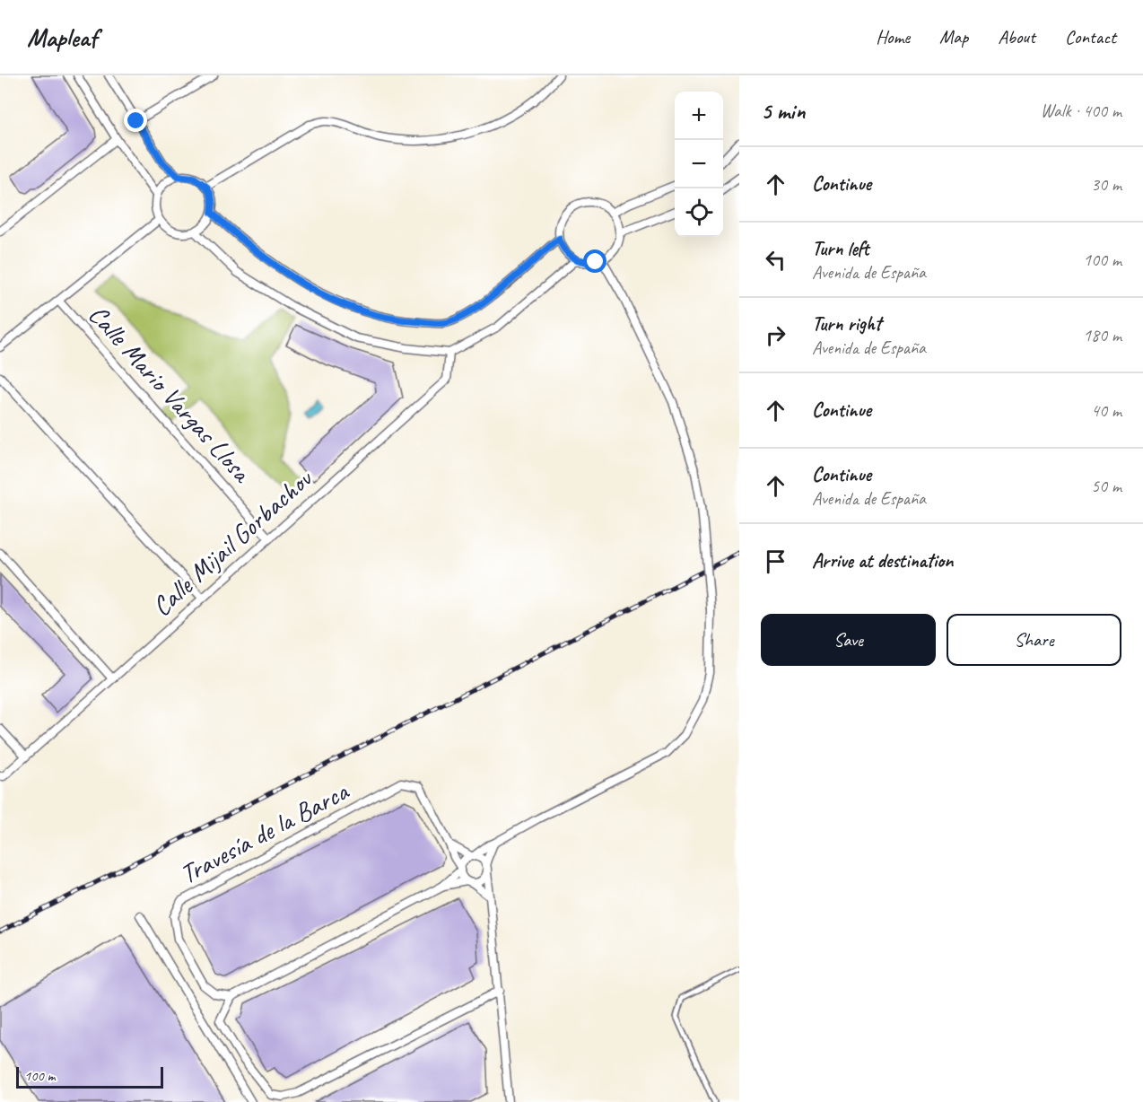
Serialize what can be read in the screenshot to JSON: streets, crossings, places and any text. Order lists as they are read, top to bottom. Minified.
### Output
{"streets":{"street":["Calle Mario Vargas Llosa","Calle Mijail Gorbachov","Travesía de la Barca"]},"crossings":[["Calle Mario Vargas Llosa","Calle Mijail Gorbachov"]],"scale_bar":"100 m","page":{"header":"Mapleaf","nav":["Home","Map","About","Contact"],"heading":["5 min","Walk · 400 m"],"map_buttons":["+","−"],"list":[["Continue","30 m"],["Turn left","Avenida de España","100 m"],["Turn right","Avenida de España","180 m"],["Continue","40 m"],["Continue","Avenida de España","50 m"],"Arrive at destination"],"buttons":["Save","Share"],"scale":"100 m"}}
